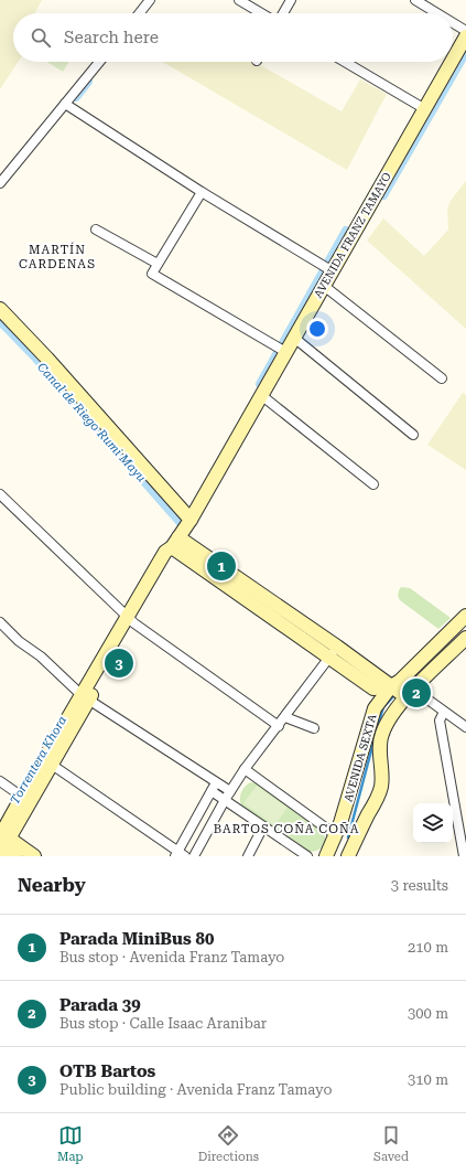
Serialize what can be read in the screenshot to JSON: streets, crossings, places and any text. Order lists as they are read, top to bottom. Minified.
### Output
{"streets":{"main road":["AVENIDA FRANZ TAMAYO","AVENIDA SEXTA"]},"districts":["MARTÍN CARDENAS","BARTOS COÑA COÑA"],"water":["Canal de Riego Rumi Mayu","Torrentera Khora"],"page":{"search":"Search here","pins":["1","3","2"],"heading":["Nearby","3 results"],"list":[{"mark":"1","name":"Parada MiniBus 80","note":"Bus stop · Avenida Franz Tamayo","value":"210 m"},{"mark":"2","name":"Parada 39","note":"Bus stop · Calle Isaac Aranibar","value":"300 m"},{"mark":"3","name":"OTB Bartos","note":"Public building · Avenida Franz Tamayo","value":"310 m"}],"nav":["Map","Directions","Saved"]}}
